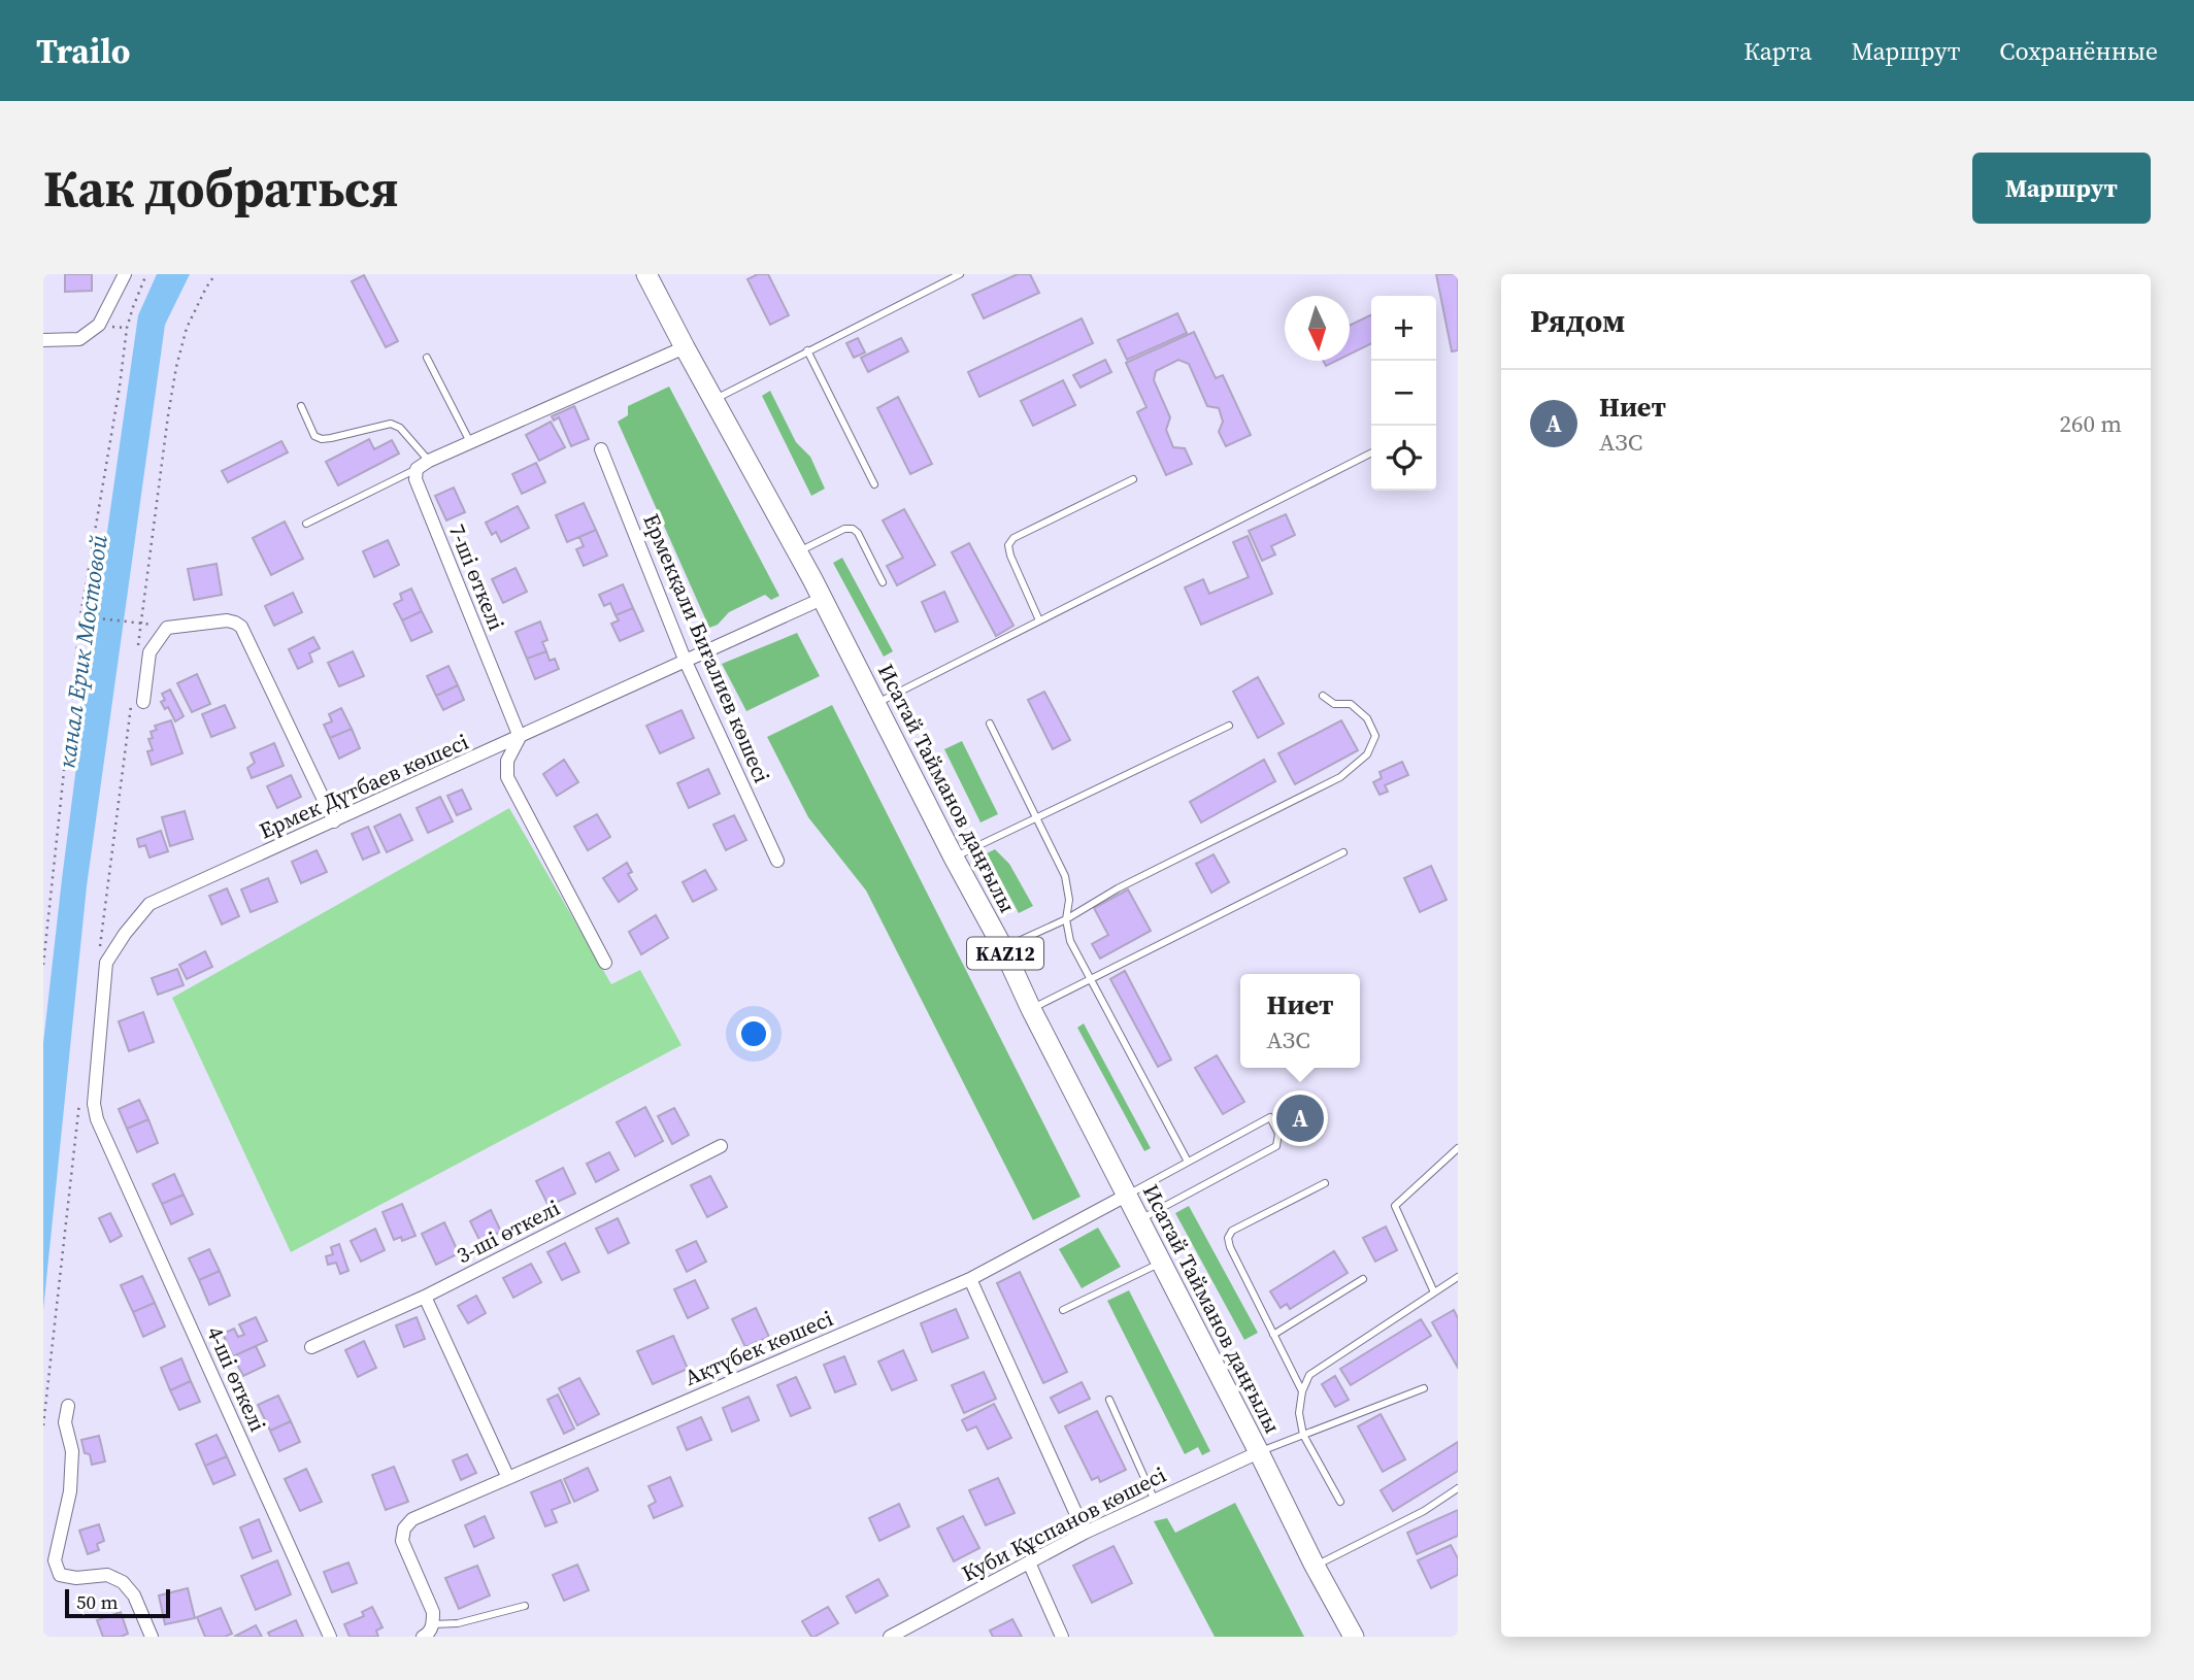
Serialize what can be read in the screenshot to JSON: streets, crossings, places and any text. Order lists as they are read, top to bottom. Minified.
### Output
{"streets":{"main road":["Исатай Тайманов даңғылы","KAZ12"],"street":["7-шi өткелi","Ермекқали Биғалиев көшесі","Ермек Дүтбаев көшесi","3-шi өткелi","Ақтүбек көшесi","4-шi өткелi","Куби Құспанов көшесi"]},"crossings":[["7-шi өткелi","Ермек Дүтбаев көшесi"],["Ермекқали Биғалиев көшесі","Ермек Дүтбаев көшесi"],["Ермек Дүтбаев көшесi","Исатай Тайманов даңғылы"],["Ермек Дүтбаев көшесi","4-шi өткелi"],["Исатай Тайманов даңғылы","Ақтүбек көшесi"],["Исатай Тайманов даңғылы","Куби Құспанов көшесi"]],"water":["канал Ерик Мостовой"],"scale_bar":"50 m","north":"bottom","page":{"header":"Trailo","nav":["Карта","Маршрут","Сохранённые"],"buttons":"Маршрут","title":"Как добраться","heading":"Рядом","map_buttons":["+","−"],"list":[{"mark":"A","name":"Ниет","note":"АЗС","value":"260 m"}],"popup":["Ниет","АЗС"],"pins":"A","scale":"50 m"}}
